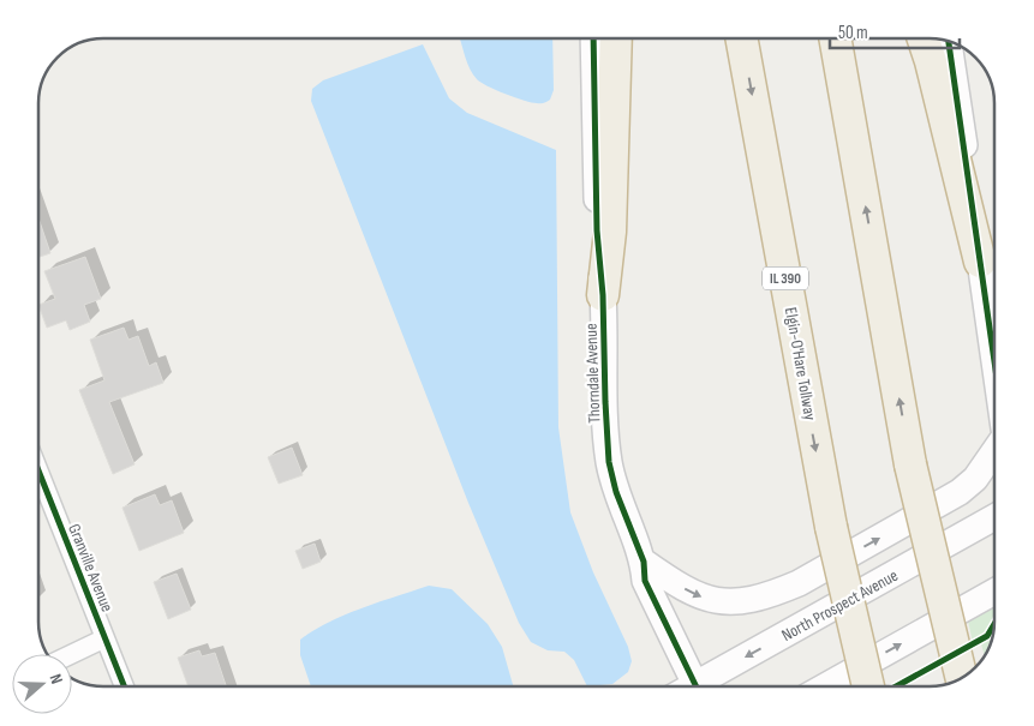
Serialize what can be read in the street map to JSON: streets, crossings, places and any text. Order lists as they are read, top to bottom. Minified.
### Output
{"streets":{"highway":["IL 390","Elgin-O'Hare Tollway"],"street":["Thorndale Avenue","Granville Avenue","North Prospect Avenue"]},"scale_bar":"50 m","north":"right"}
